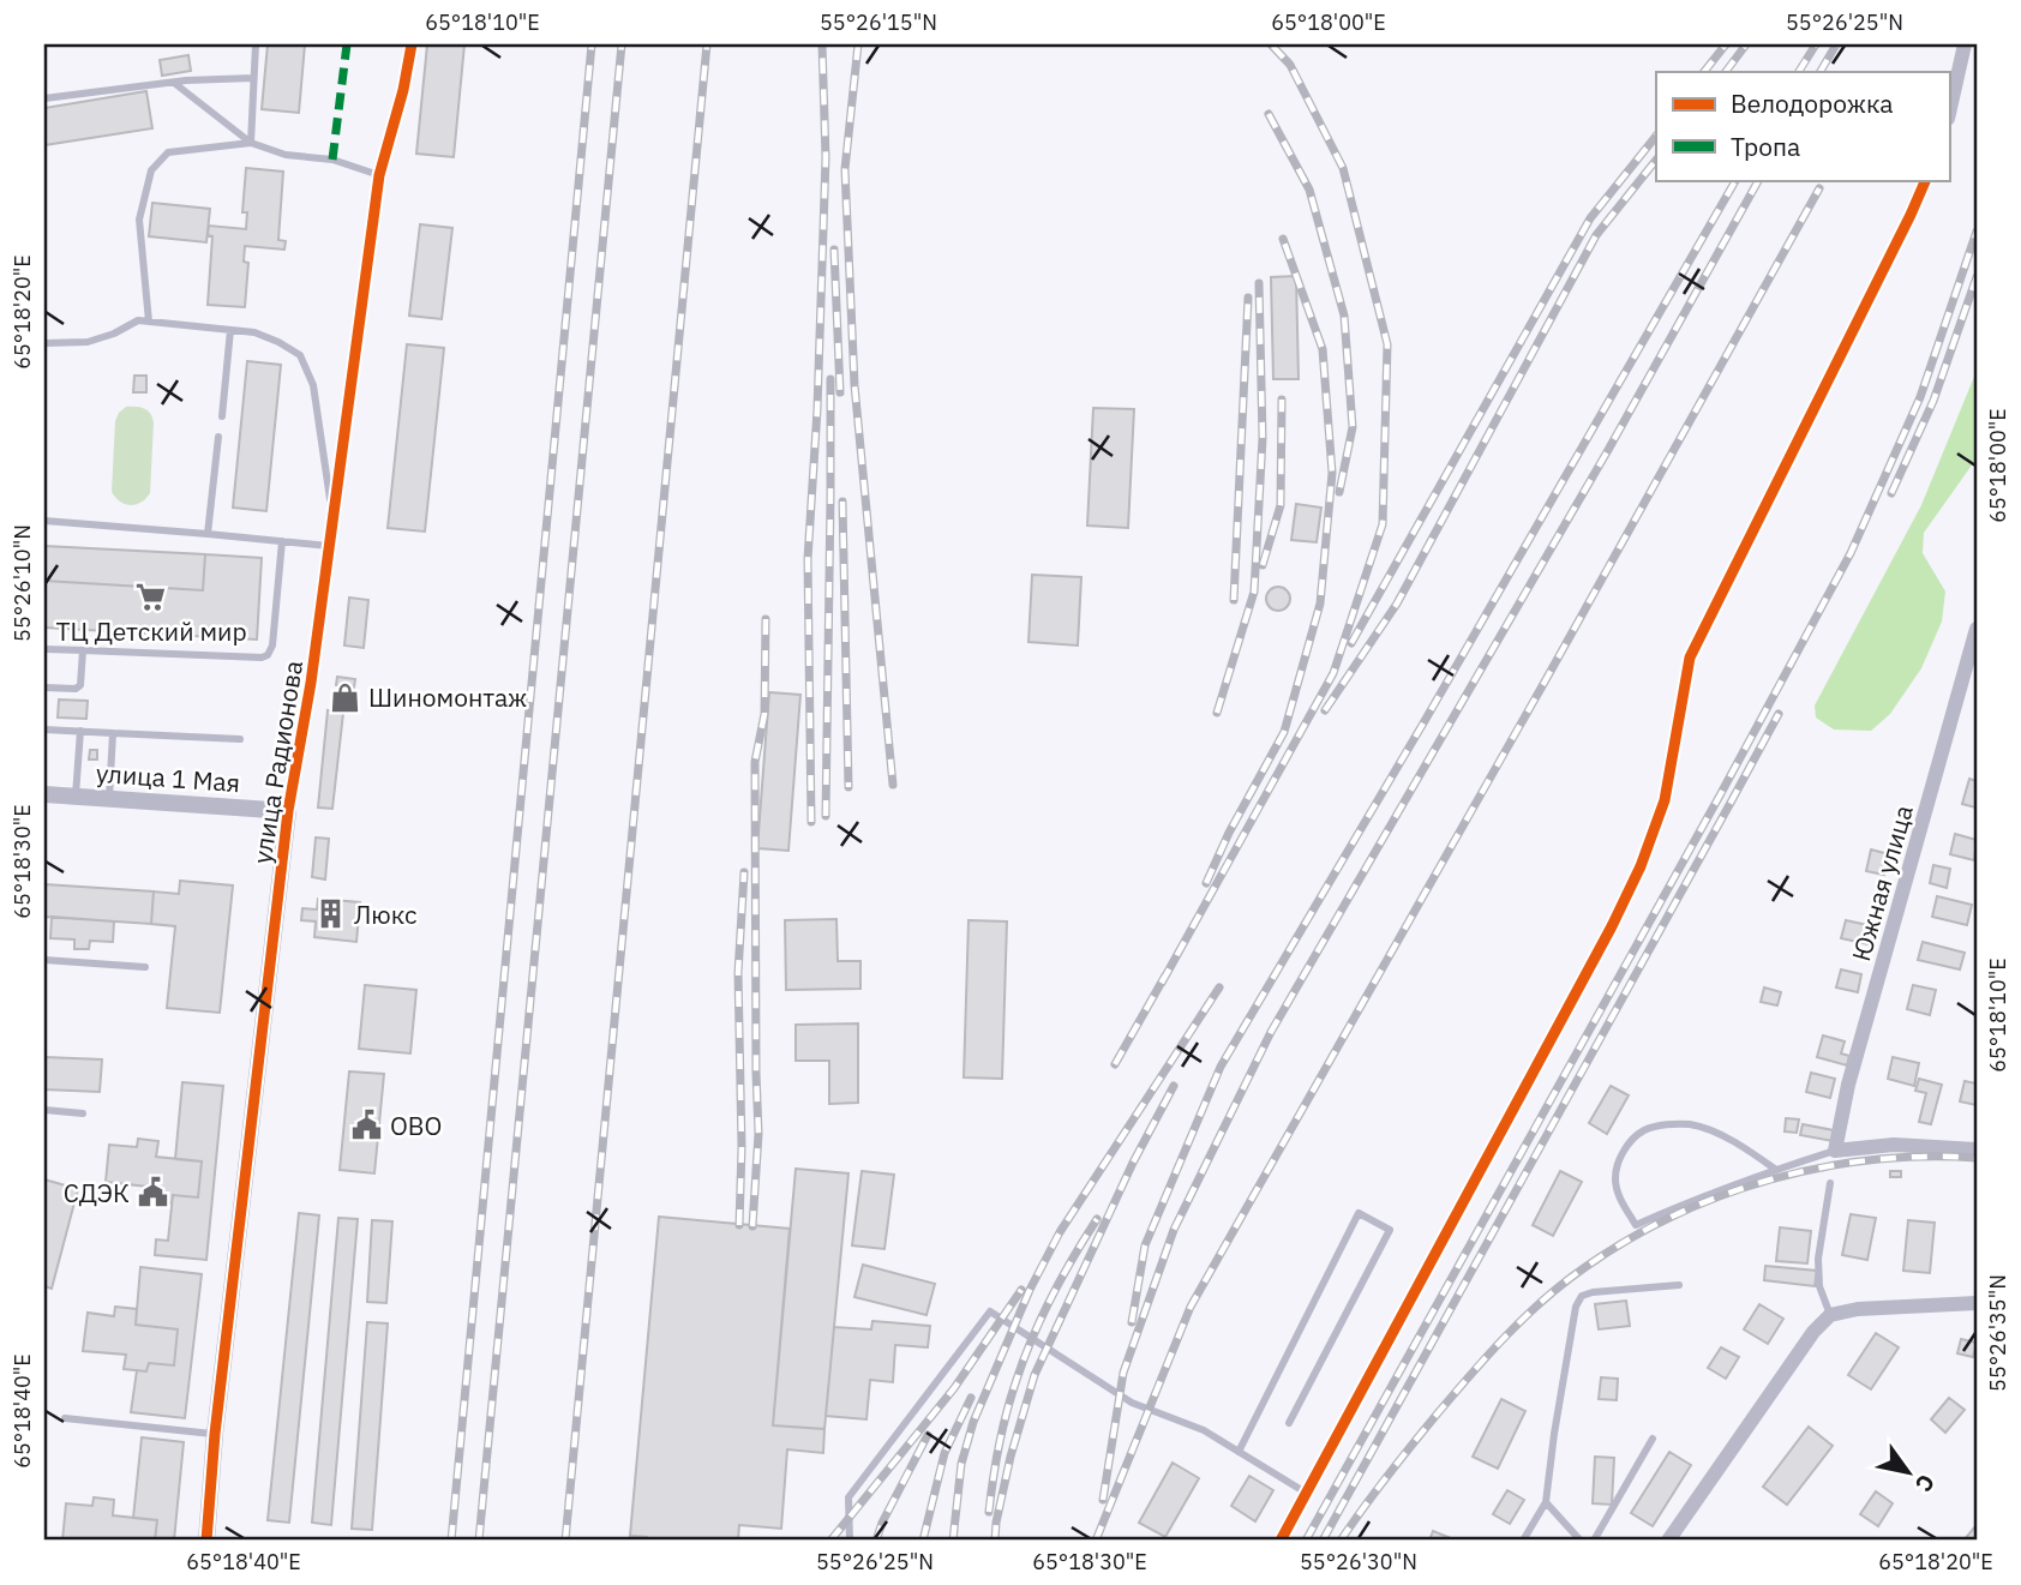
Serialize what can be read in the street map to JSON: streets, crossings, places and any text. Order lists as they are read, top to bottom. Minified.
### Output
{"streets":{"street":["улица Радионова","улица 1 Мая","Южная улица"]},"crossings":[["улица Радионова","улица 1 Мая"]],"places":{"supermarket":["ТЦ Детский мир"],"shop":["Шиномонтаж"],"building":["Люкс"],"public building":["OBO","СДЭК"]},"legend":["Велодорожка","Тропа"],"north":"bottom right","coordinates":["65°18'10\"E","55°26'15\"N","65°18'00\"E","55°26'25\"N","65°18'20\"E","55°26'10\"N","65°18'30\"E","55°26'35\"N","65°18'40\"E","55°26'30\"N"]}
